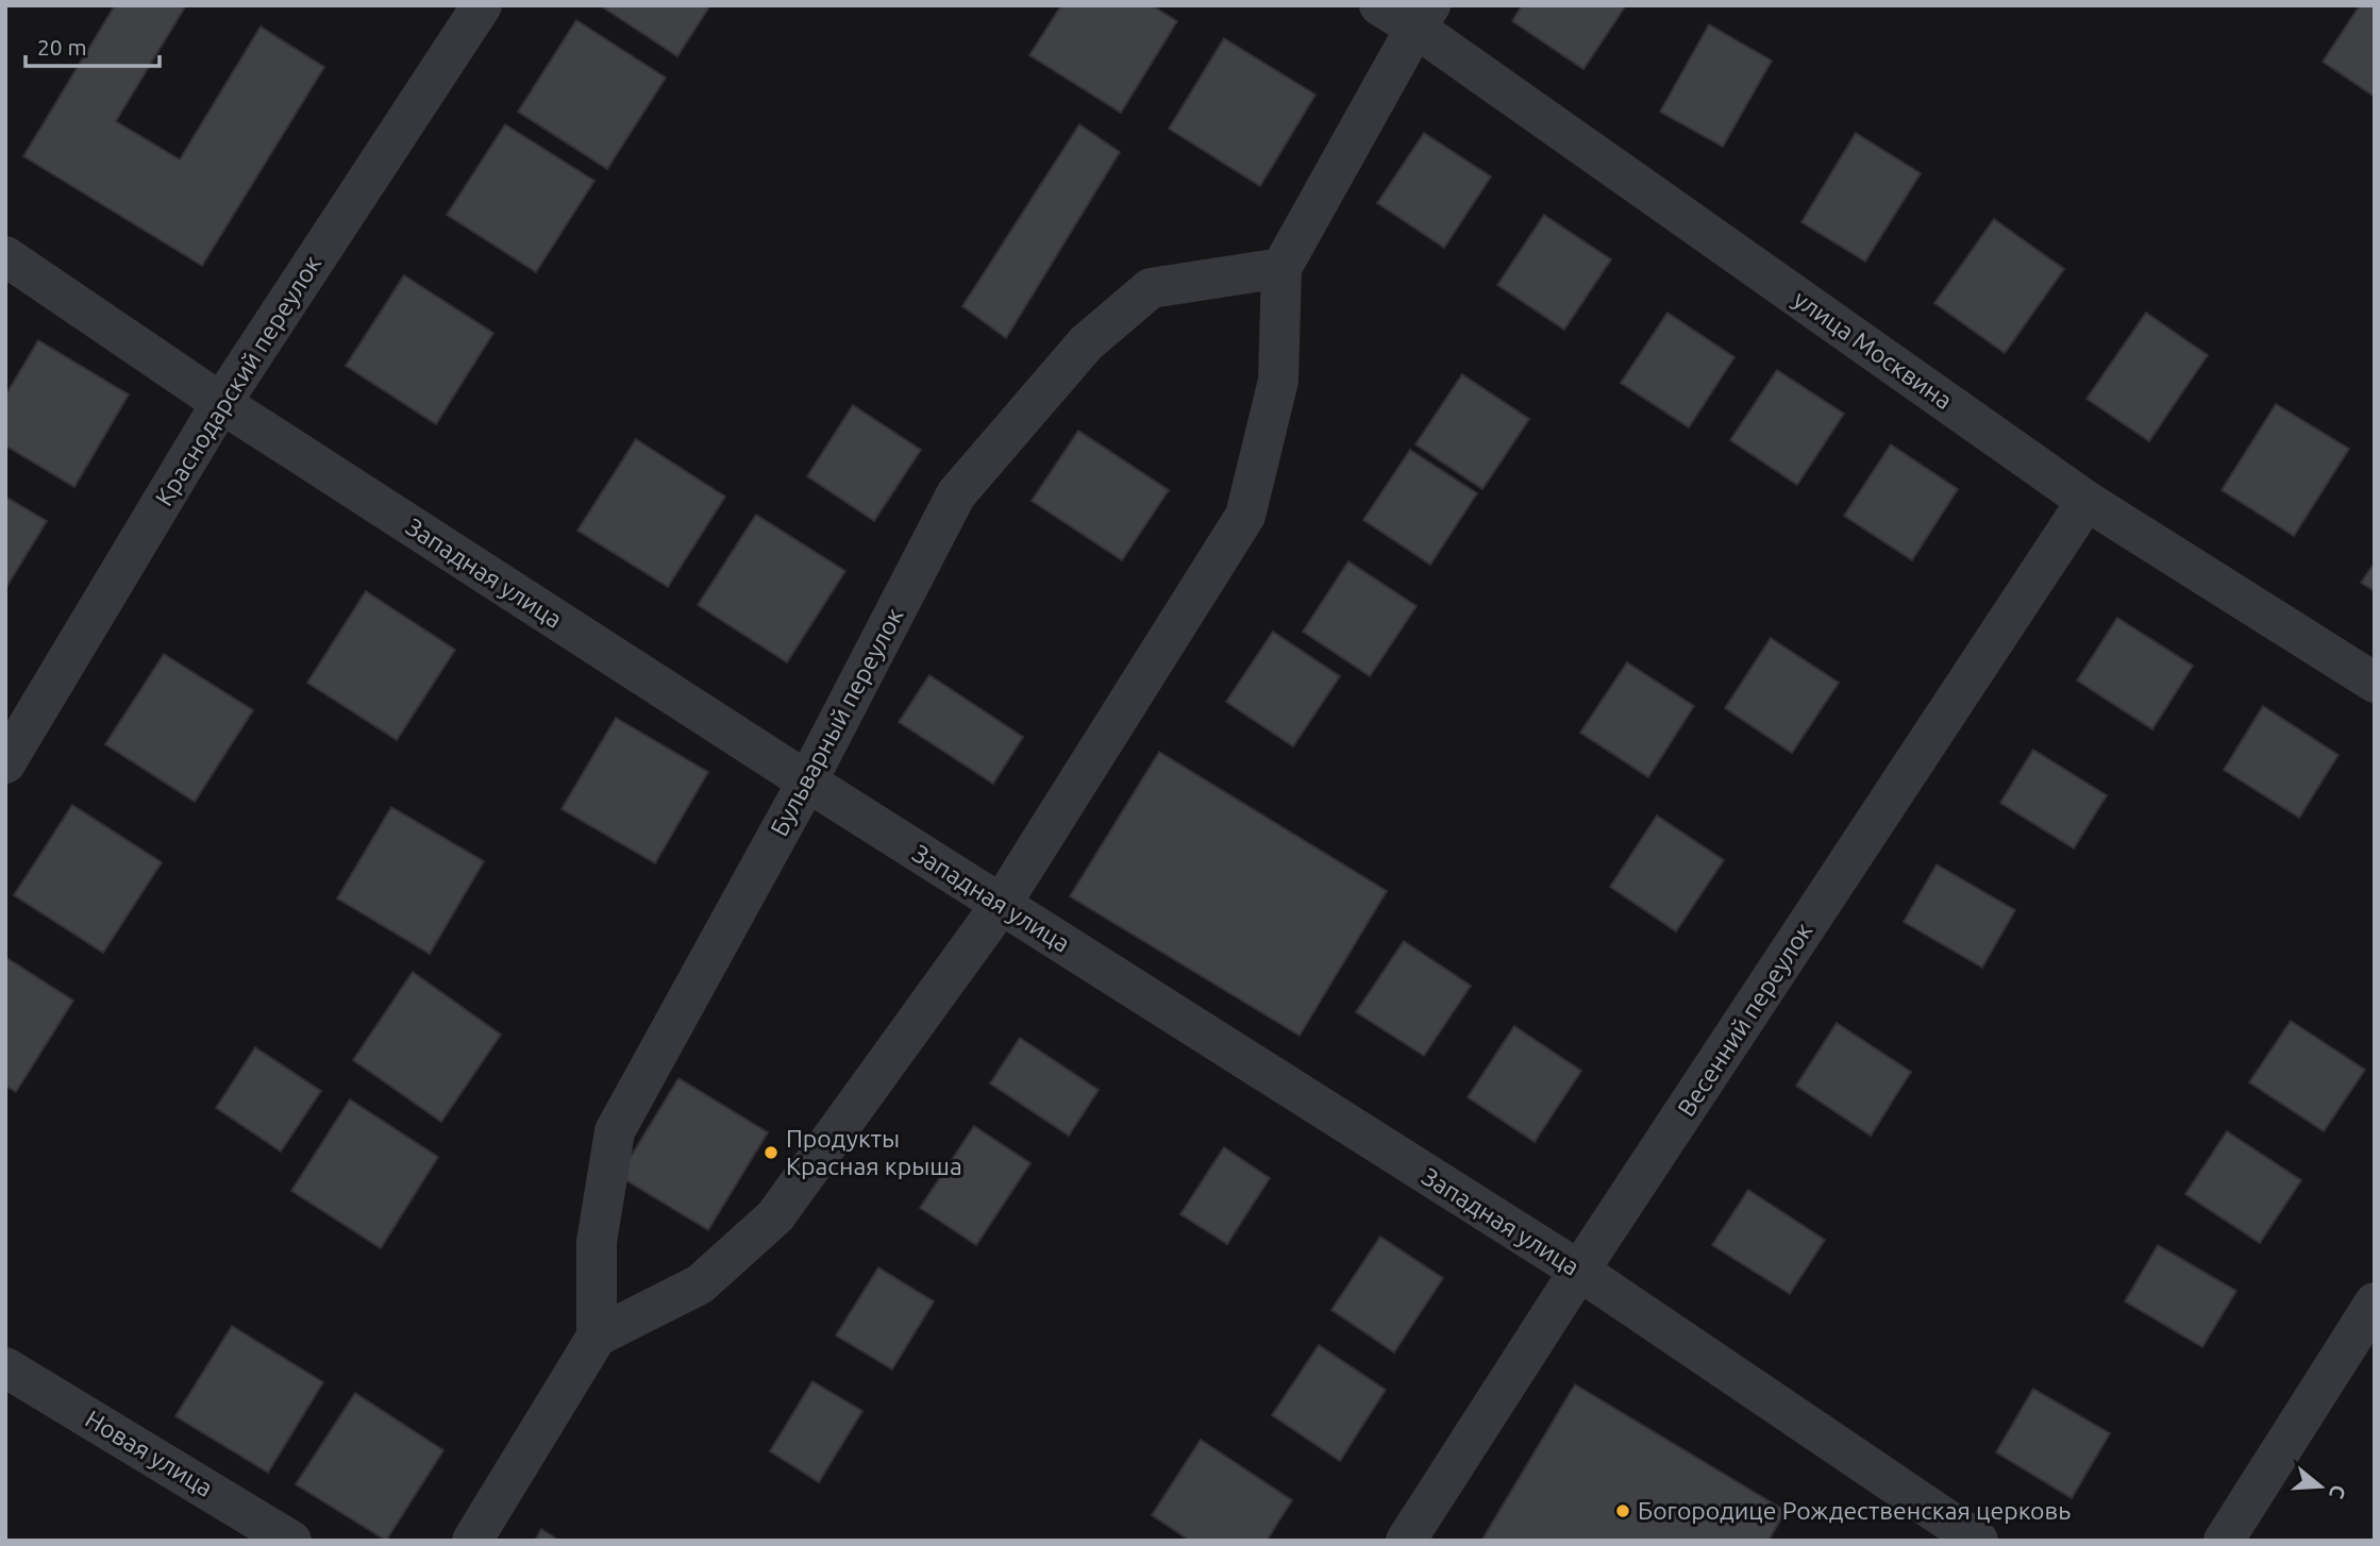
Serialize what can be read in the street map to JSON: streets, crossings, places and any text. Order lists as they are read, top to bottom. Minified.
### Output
{"streets":{"street":["улица Москвина","Краснодарский переулок","Западная улица","Бульварный переулок","Весенний переулок","Новая улица"]},"crossings":[["улица Москвина","Весенний переулок"],["Краснодарский переулок","Западная улица"],["Западная улица","Бульварный переулок"],["Западная улица","Весенний переулок"]],"places":["Продукты Красная крыша","Богородице Рождественская церковь"],"scale_bar":"20 m","north":"right"}
